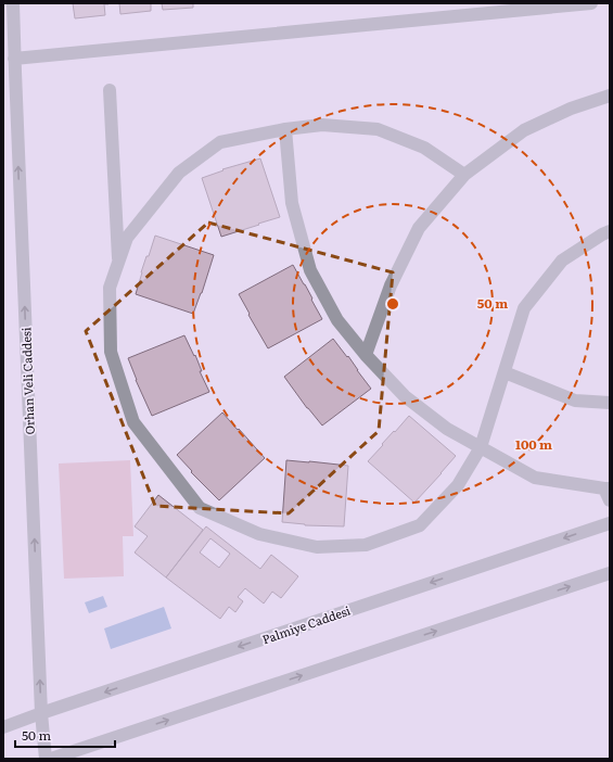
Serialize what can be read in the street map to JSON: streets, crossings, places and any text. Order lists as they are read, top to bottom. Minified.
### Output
{"streets":{"street":["Orhan Veli Caddesi","Palmiye Caddesi"]},"crossings":[["Orhan Veli Caddesi","Palmiye Caddesi"]],"one_way":["Orhan Veli Caddesi"],"scale_bar":"50 m","rings":["50 m","100 m"]}
